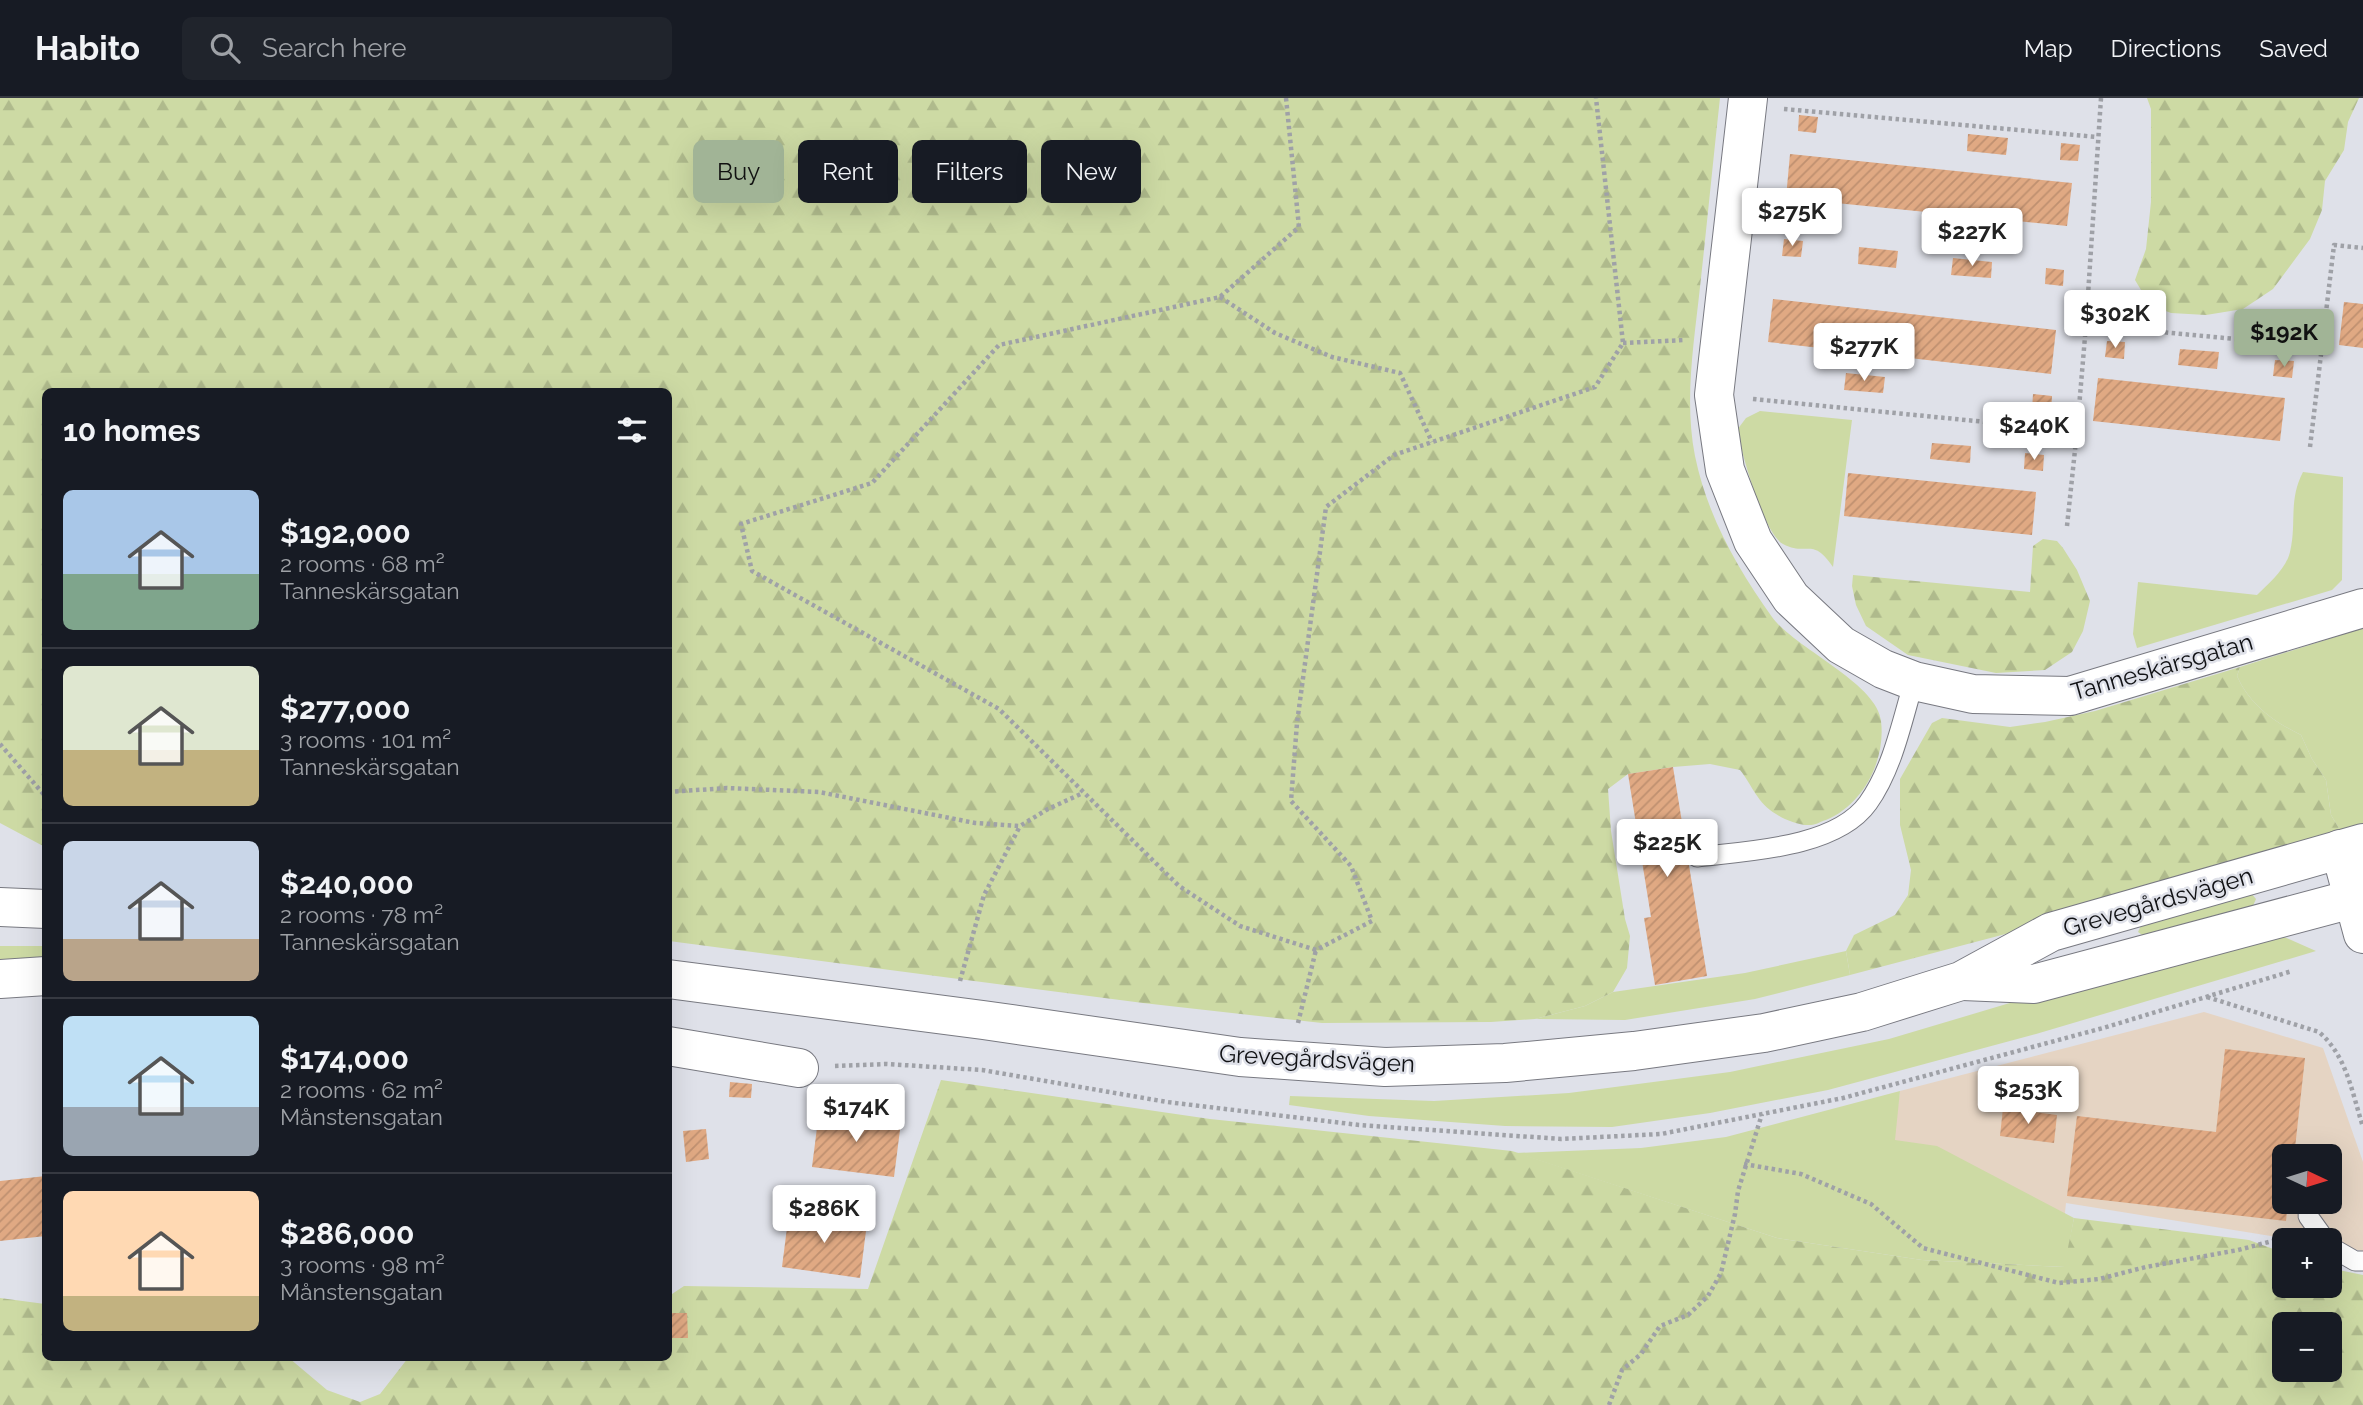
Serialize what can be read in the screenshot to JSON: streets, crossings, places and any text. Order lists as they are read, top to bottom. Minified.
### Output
{"streets":{"street":["Tanneskärsgatan","Grevegårdsvägen"]},"north":"right","page":{"header":"Habito","search":"Search here","nav":["Map","Directions","Saved"],"chip":["Buy","Rent","Filters","New"],"price":["$275K","$227K","$302K","$192K","$277K","$240K","$225K","$253K","$174K","$286K"],"heading":"10 homes","list":[{"name":"$192,000","note":"2 rooms · 68 m² · Tanneskärsgatan"},{"name":"$277,000","note":"3 rooms · 101 m² · Tanneskärsgatan"},{"name":"$240,000","note":"2 rooms · 78 m² · Tanneskärsgatan"},{"name":"$174,000","note":"2 rooms · 62 m² · Månstensgatan"},{"name":"$286,000","note":"3 rooms · 98 m² · Månstensgatan"}],"map_buttons":["+","−"]}}
